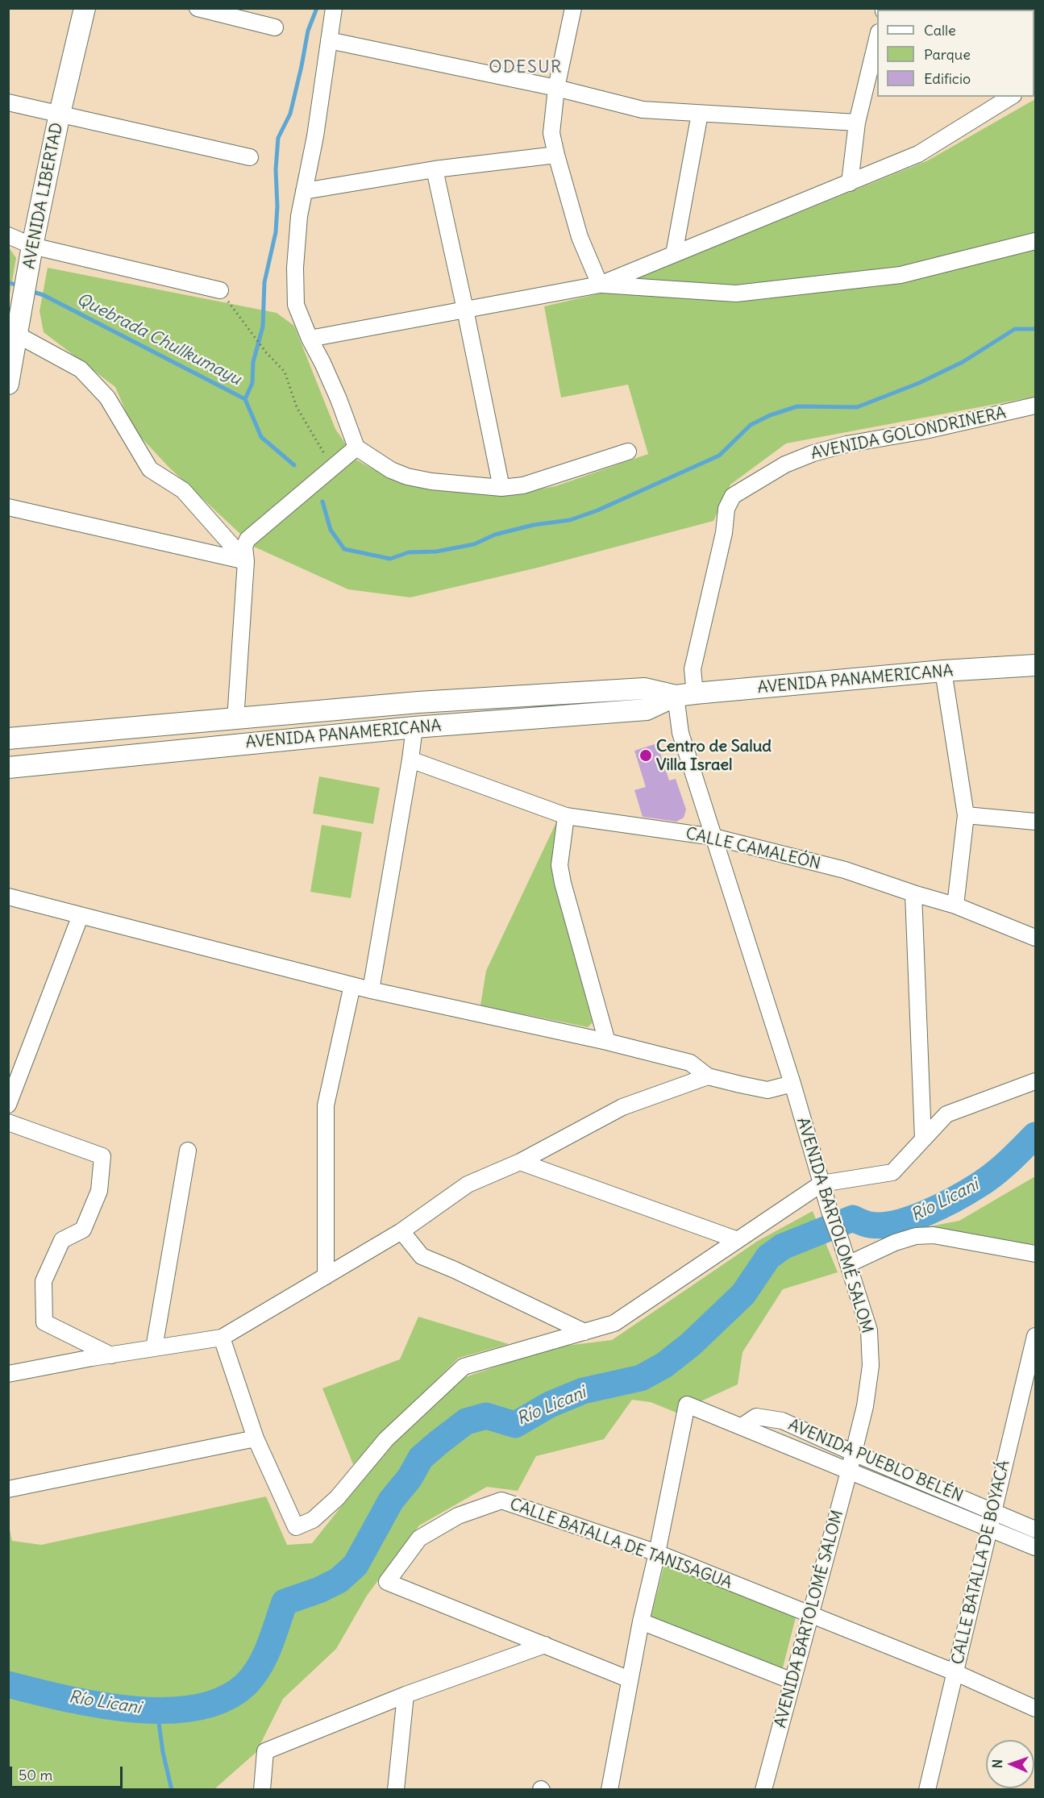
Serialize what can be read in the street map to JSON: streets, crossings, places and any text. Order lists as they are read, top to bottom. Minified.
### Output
{"streets":{"main road":["AVENIDA LIBERTAD","AVENIDA PANAMERICANA"],"street":["AVENIDA GOLONDRINERA","CALLE CAMALEÓN","AVENIDA BARTOLOMÉ SALOM","AVENIDA PUEBLO BELÉN","CALLE BATALLA DE TANISAGUA","CALLE BATALLA DE BOYACÁ"]},"crossings":[["AVENIDA GOLONDRINERA","AVENIDA BARTOLOMÉ SALOM"],["AVENIDA PANAMERICANA","AVENIDA BARTOLOMÉ SALOM"],["CALLE CAMALEÓN","AVENIDA BARTOLOMÉ SALOM"],["AVENIDA BARTOLOMÉ SALOM","AVENIDA PUEBLO BELÉN"],["AVENIDA BARTOLOMÉ SALOM","CALLE BATALLA DE TANISAGUA"],["AVENIDA PUEBLO BELÉN","CALLE BATALLA DE TANISAGUA"],["AVENIDA PUEBLO BELÉN","CALLE BATALLA DE BOYACÁ"],["CALLE BATALLA DE TANISAGUA","CALLE BATALLA DE BOYACÁ"]],"districts":["ODESUR"],"water":["Quebrada Chullkumayu","Río Licani"],"places":["Centro de Salud Villa Israel"],"legend":["Calle","Parque","Edificio"],"scale_bar":"50 m","north":"left"}
